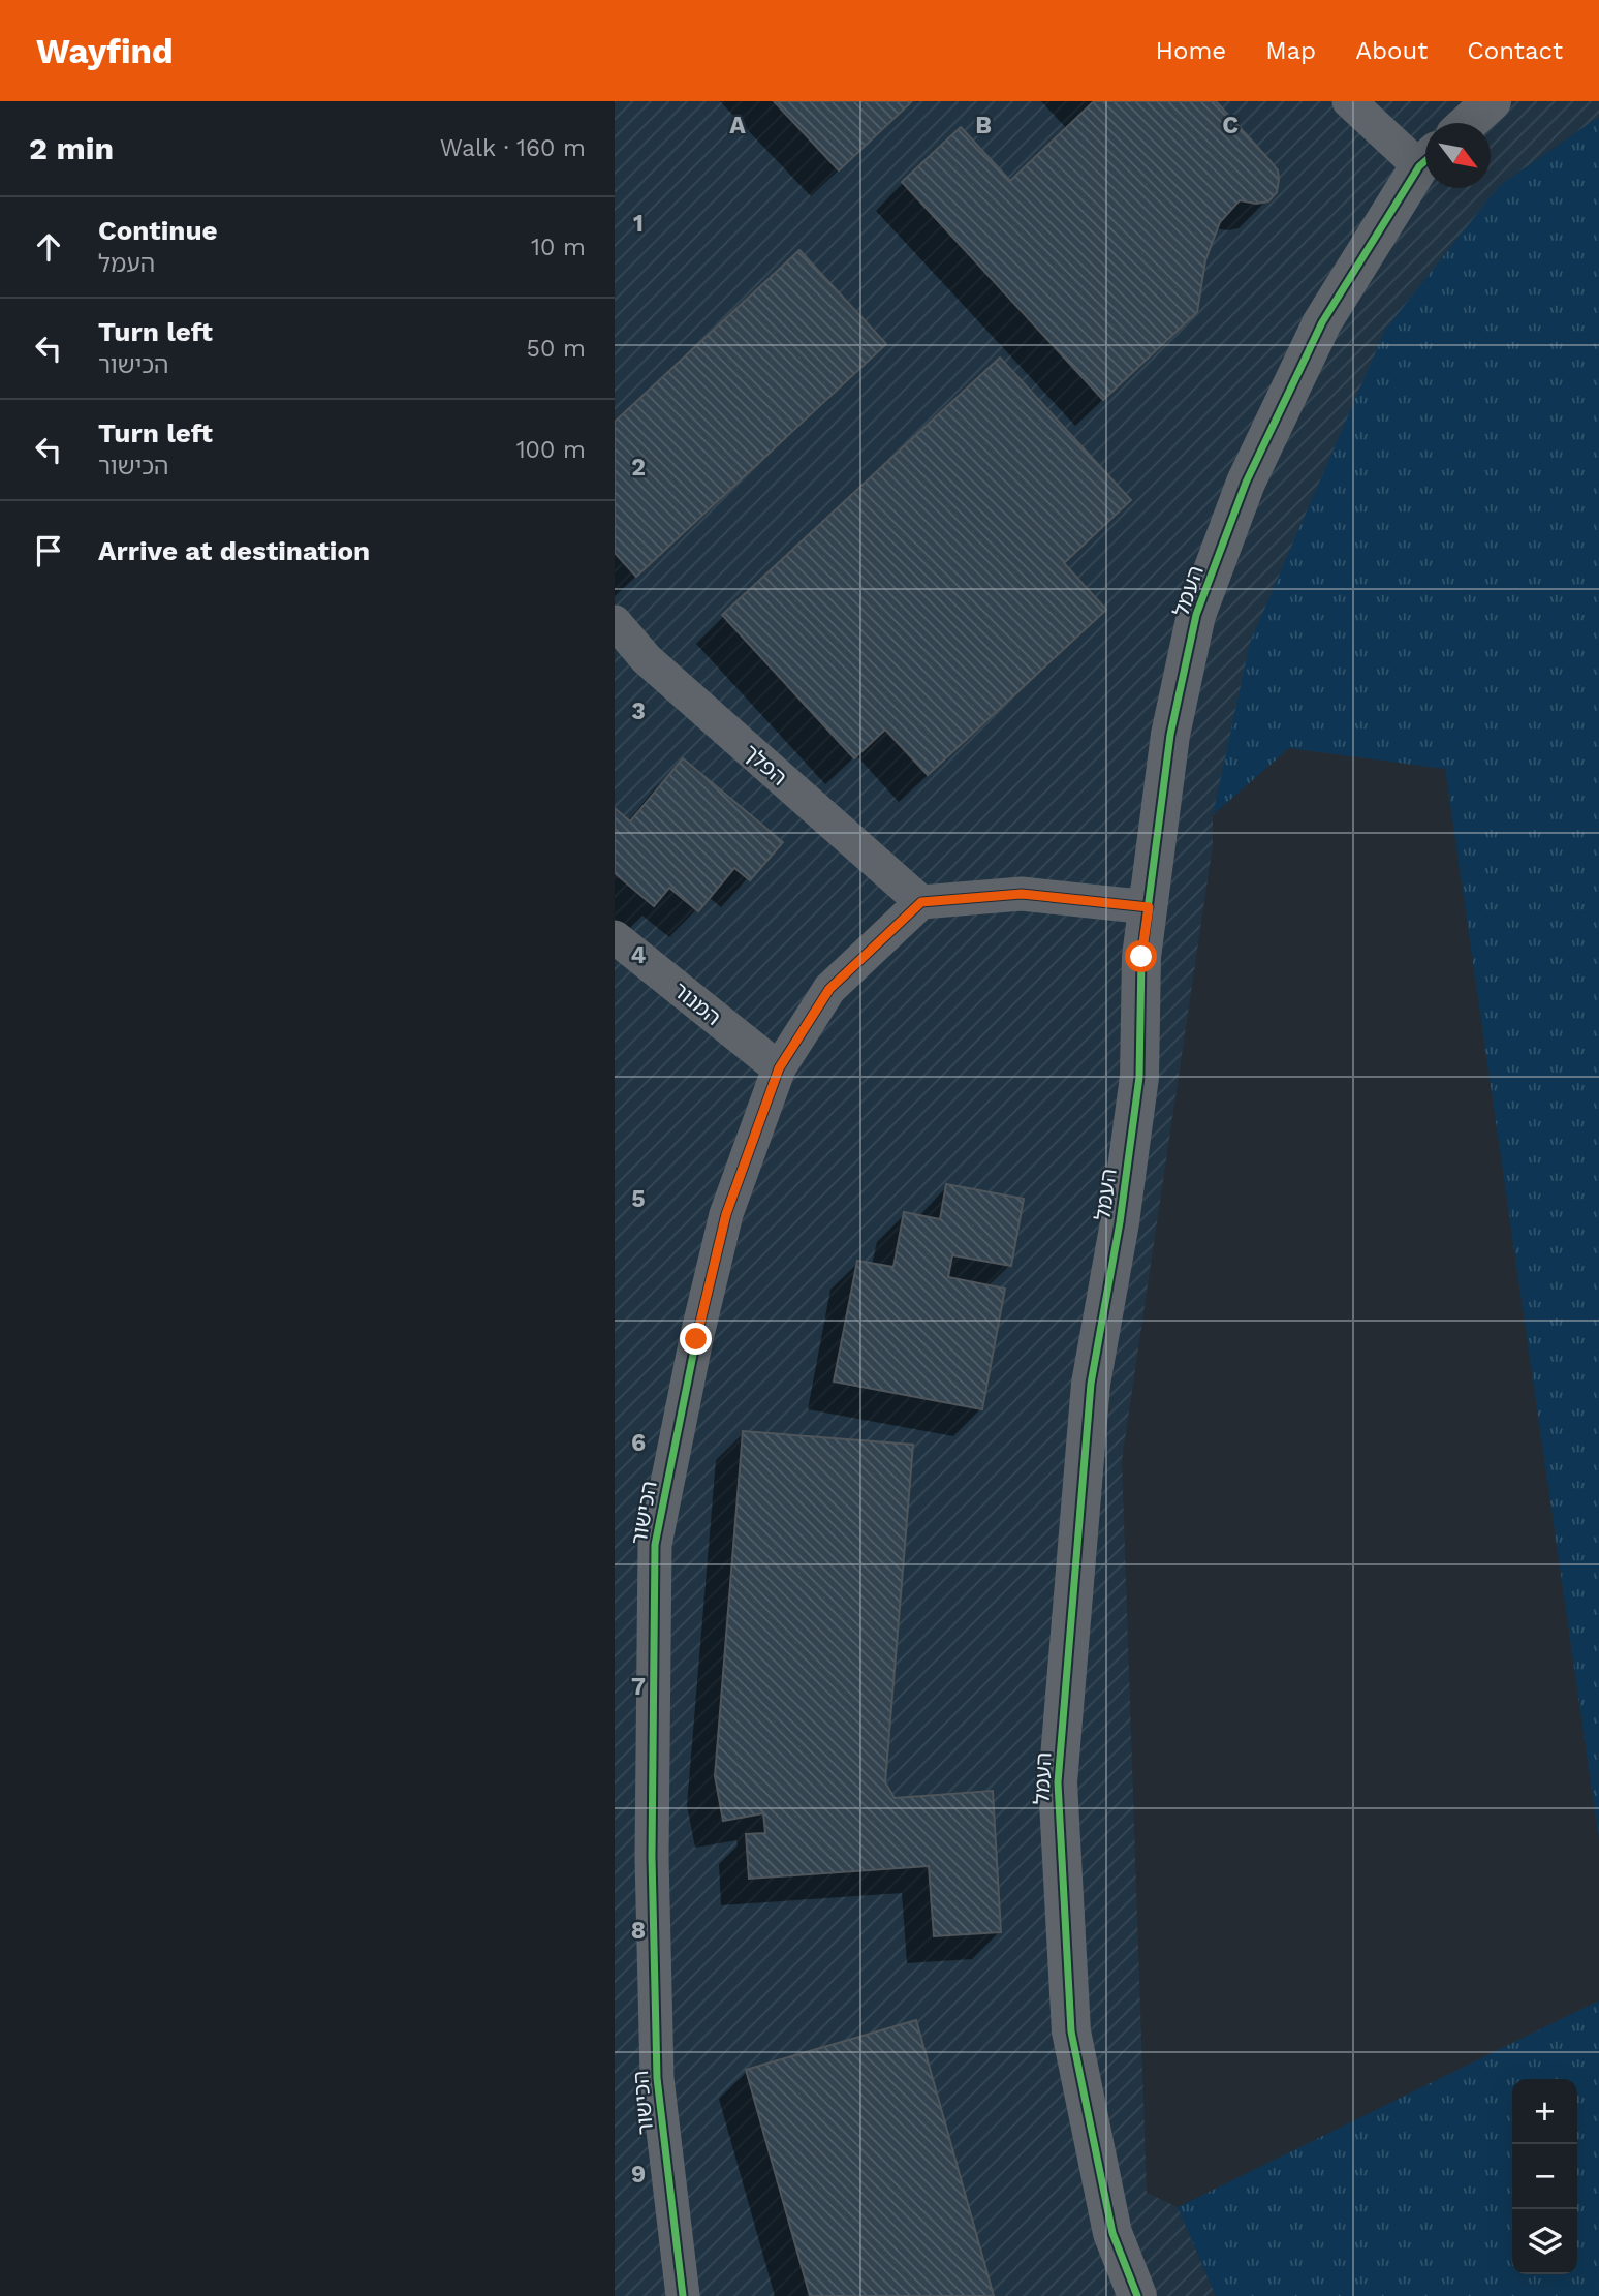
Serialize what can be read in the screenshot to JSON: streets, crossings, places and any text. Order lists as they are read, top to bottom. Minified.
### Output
{"streets":{"street":["העמל","הפלך","המנור","הכישור"]},"crossings":[["הפלך","הכישור"],["המנור","הכישור"]],"north":"bottom right","page":{"header":"Wayfind","nav":["Home","Map","About","Contact"],"heading":["2 min","Walk · 160 m"],"list":[["Continue","העמל","10 m"],["Turn left","הכישור","50 m"],["Turn left","הכישור","100 m"],"Arrive at destination"],"map_buttons":["+","−"]},"grid":{"columns":["A","B","C"],"rows":["1","2","3","4","5","6","7","8","9"]}}
